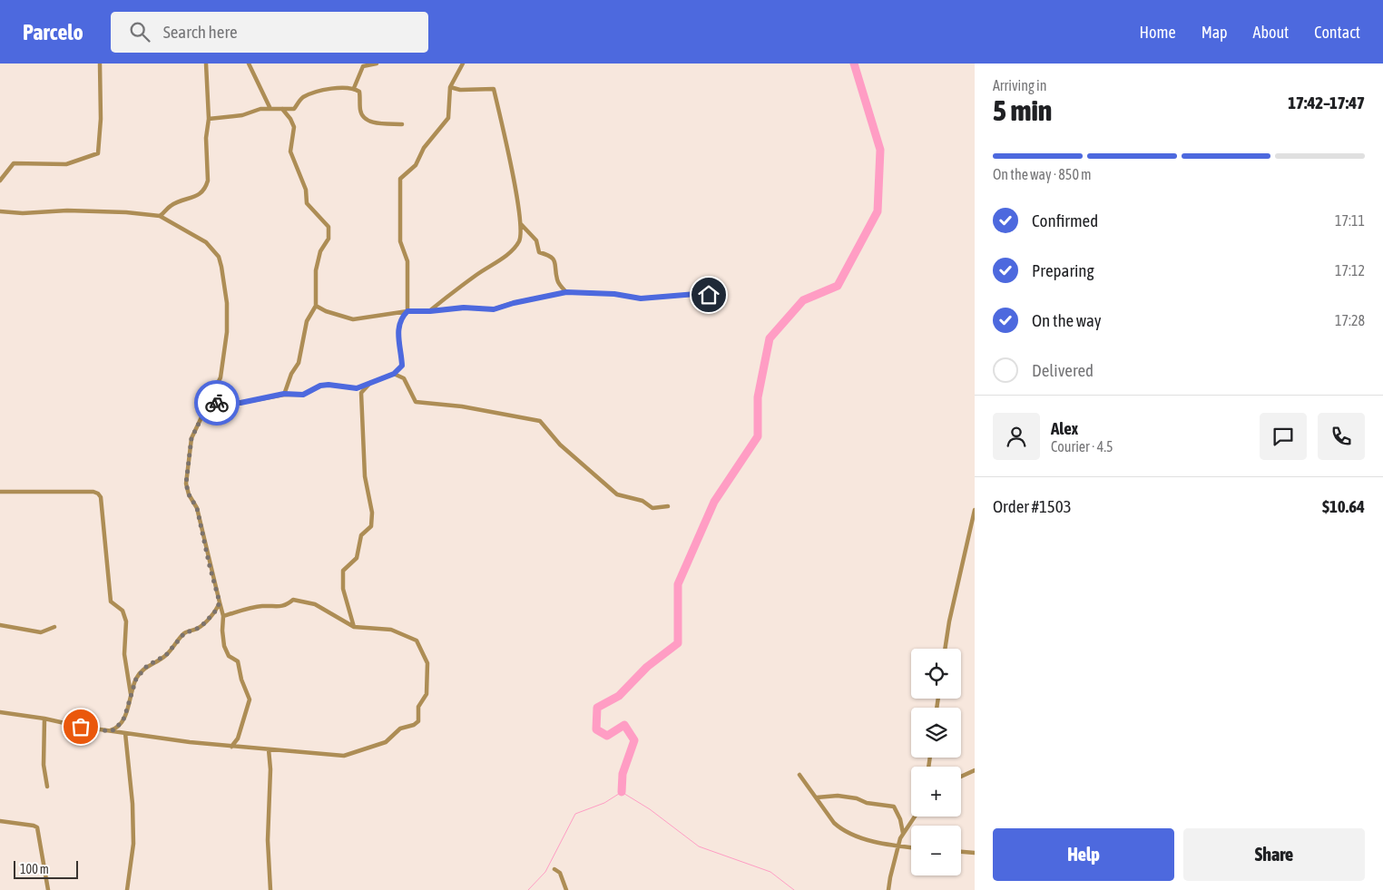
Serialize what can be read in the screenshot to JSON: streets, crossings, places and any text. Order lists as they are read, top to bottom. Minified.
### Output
{"scale_bar":"100 m","page":{"header":"Parcelo","search":"Search here","nav":["Home","Map","About","Contact"],"heading":["5 min","Arriving in","17:42–17:47"],"panel":["Alex","Courier · 4.5","Order #1503","$10.64"],"bar":"On the way · 850 m","list":[["Confirmed","17:11"],["Preparing","17:12"],["On the way","17:28"],"Delivered"],"map_buttons":["+","−"],"buttons":["Help","Share"],"scale":"100 m"}}
